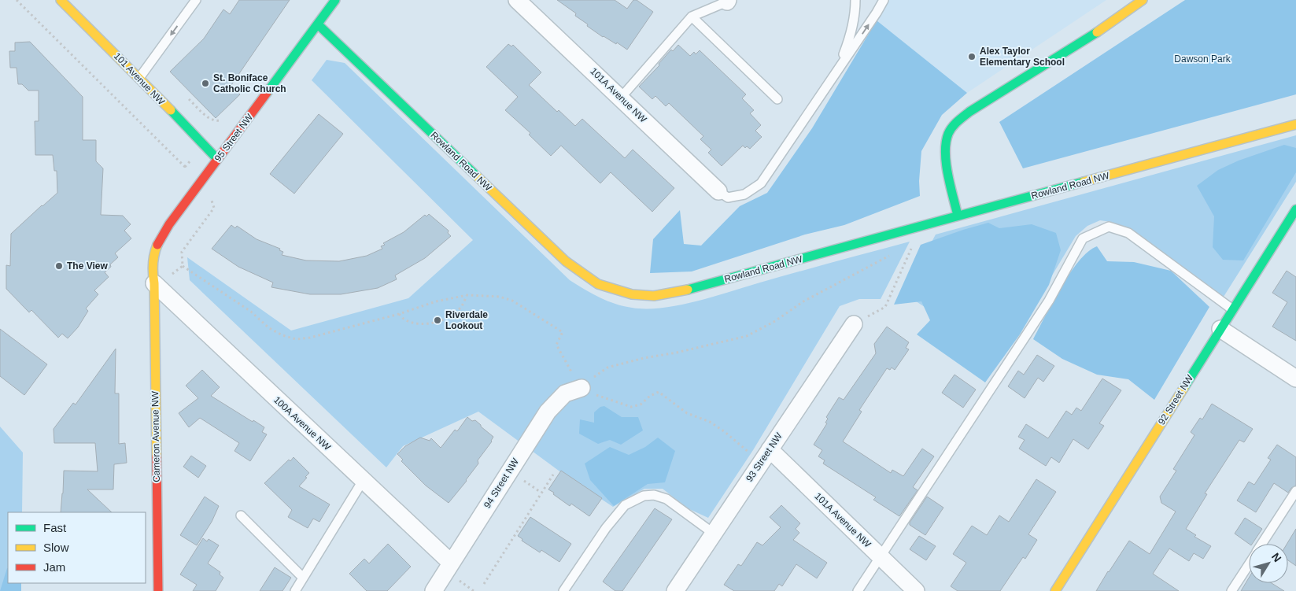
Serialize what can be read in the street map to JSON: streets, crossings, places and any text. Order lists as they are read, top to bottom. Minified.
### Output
{"streets":{"street":["101 Avenue NW","101A Avenue NW","95 Street NW","Rowland Road NW","92 Street NW","100A Avenue NW","Cameron Avenue NW","93 Street NW","94 Street NW"]},"crossings":[["101 Avenue NW","95 Street NW"],["101A Avenue NW","93 Street NW"],["95 Street NW","Rowland Road NW"],["95 Street NW","100A Avenue NW"],["95 Street NW","Cameron Avenue NW"],["100A Avenue NW","Cameron Avenue NW"],["100A Avenue NW","94 Street NW"]],"parks":["Dawson Park"],"places":["Alex Taylor Elementary School","St. Boniface Catholic Church","The View","Riverdale Lookout"],"legend":["Fast","Slow","Jam"],"north":"top right"}
